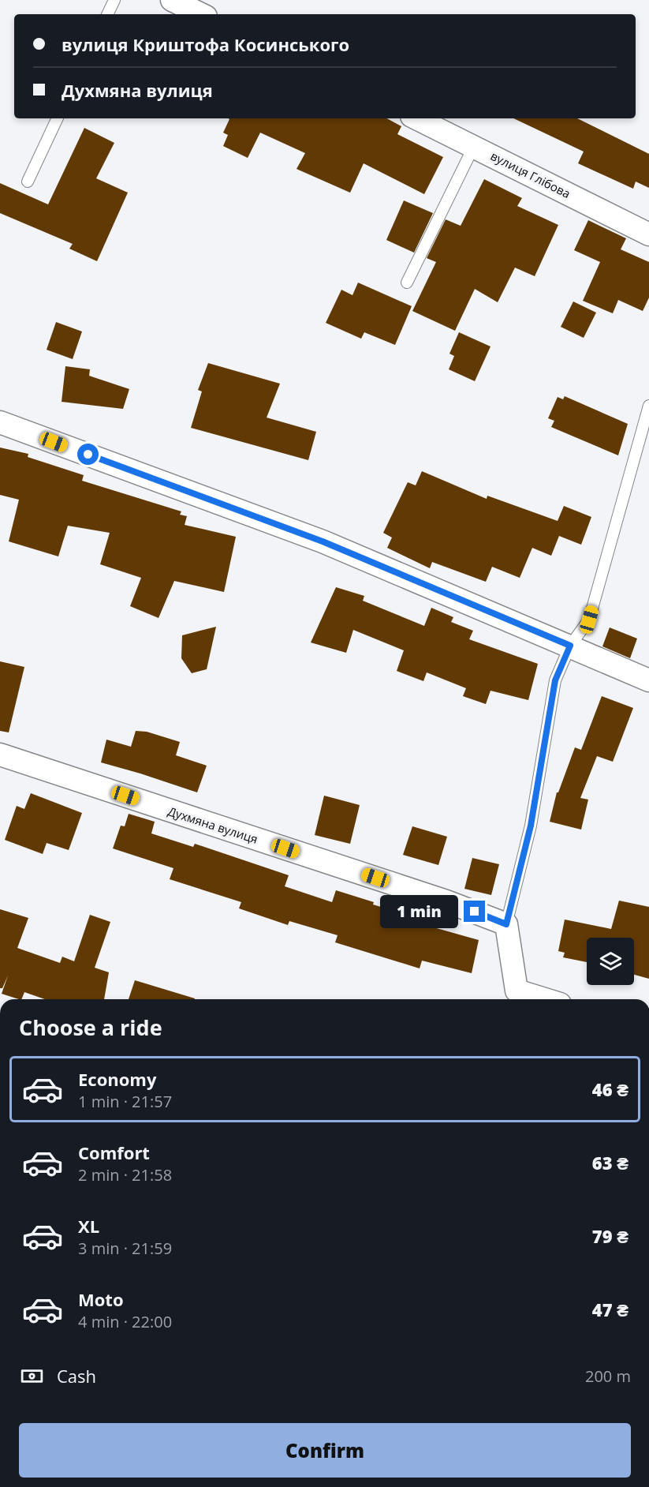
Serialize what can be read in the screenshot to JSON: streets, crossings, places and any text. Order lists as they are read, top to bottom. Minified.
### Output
{"streets":{"street":["вулиця Глібова","Духмяна вулиця"]},"page":{"banner":["вулиця Криштофа Косинського","Духмяна вулиця"],"bubble":"1 min","heading":"Choose a ride","list":[{"name":"Economy","note":"1 min · 21:57","value":"46 ₴"},{"name":"Comfort","note":"2 min · 21:58","value":"63 ₴"},{"name":"XL","note":"3 min · 21:59","value":"79 ₴"},{"name":"Moto","note":"4 min · 22:00","value":"47 ₴"}],"pay":["Cash","200 m"],"buttons":"Confirm"}}
